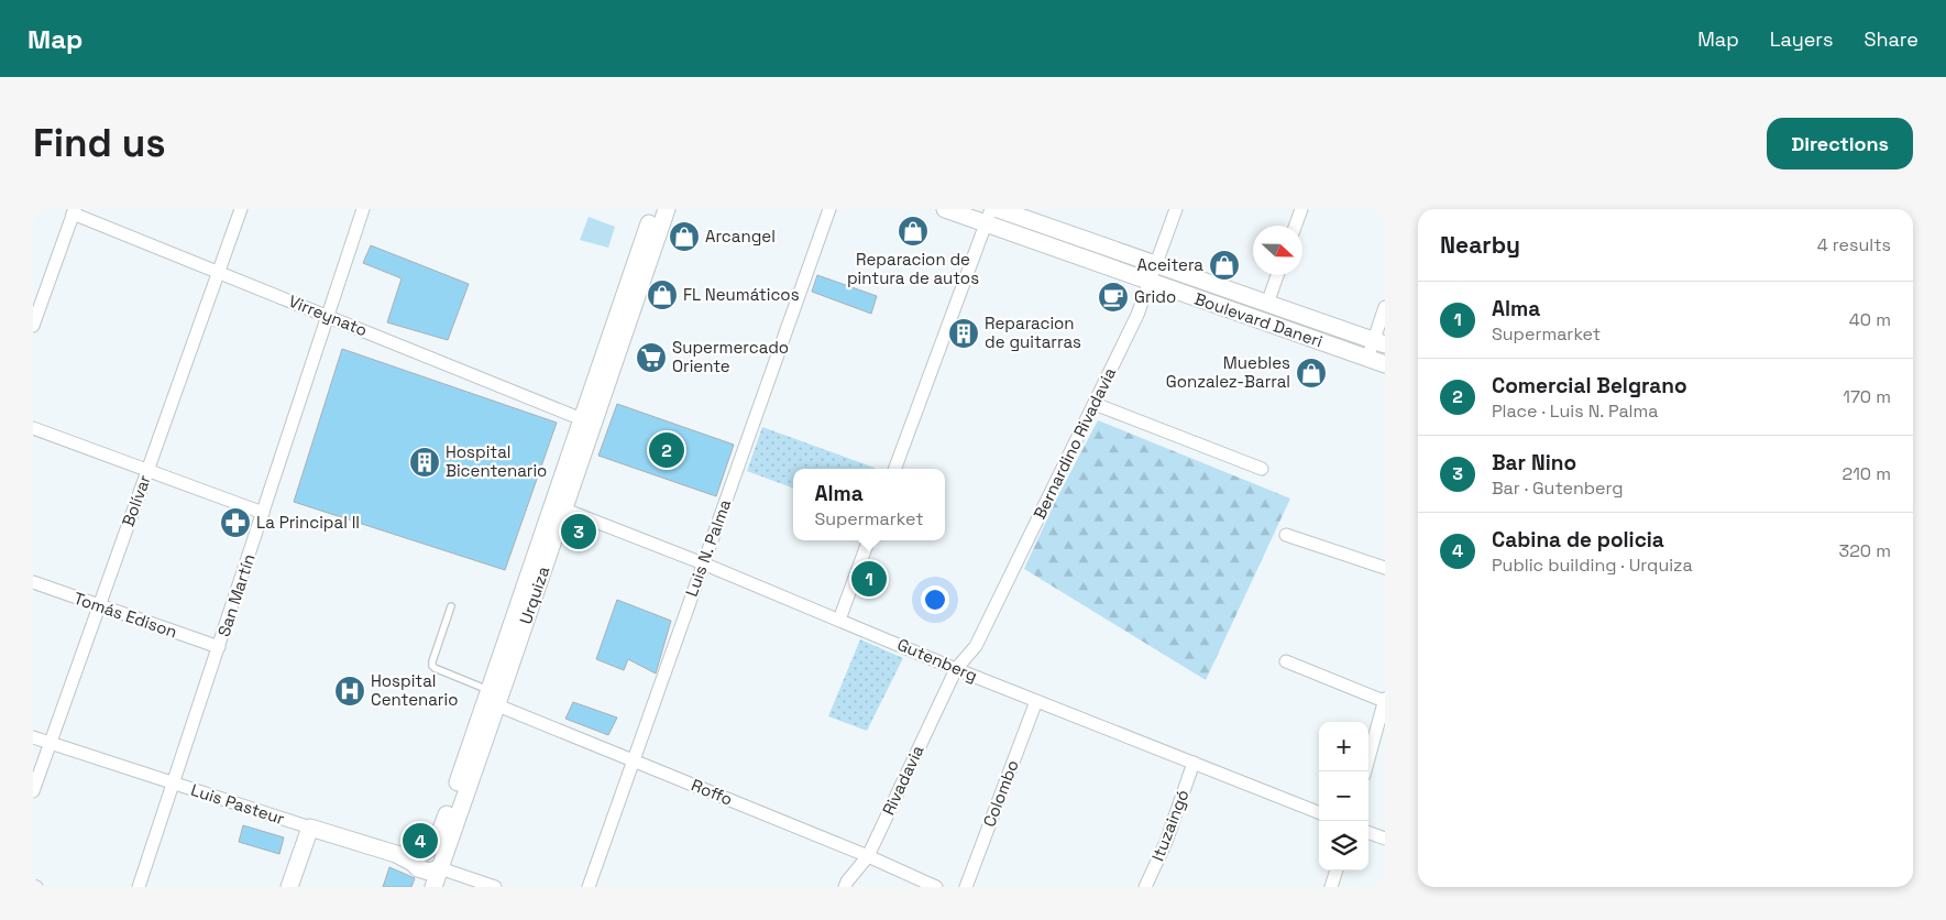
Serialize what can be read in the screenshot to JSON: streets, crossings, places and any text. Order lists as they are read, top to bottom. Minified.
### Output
{"streets":{"main road":["Boulevard Daneri","Urquiza","Luis Pasteur"],"street":["Virreynato","Bernardino Rivadavia","Bolívar","Luis N. Palma","San Martín","Tomás Edison","Gutenberg","Rivadavia","Roffo","Colombo","Ituzaingó"]},"crossings":[["Virreynato","Bolívar"],["Virreynato","San Martín"],["Virreynato","Urquiza"],["Boulevard Daneri","Bernardino Rivadavia"],["Bernardino Rivadavia","Gutenberg"],["Bernardino Rivadavia","Rivadavia"],["Bolívar","Tomás Edison"],["Bolívar","Luis Pasteur"],["Luis N. Palma","Gutenberg"],["Luis N. Palma","Roffo"],["San Martín","Tomás Edison"],["San Martín","Luis Pasteur"],["Urquiza","Gutenberg"],["Urquiza","Roffo"],["Urquiza","Luis Pasteur"],["Gutenberg","Rivadavia"],["Gutenberg","Colombo"],["Gutenberg","Ituzaingó"],["Rivadavia","Roffo"]],"places":{"shop":["Reparacion de pintura de autos","Arcangel","Aceitera","FL Neumáticos","Muebles Gonzalez-Barral"],"cafe":["Grido"],"building":["Reparacion de guitarras","Hospital Bicentenario"],"supermarket":["Supermercado Oriente"],"pharmacy":["La Principal II"],"hospital":["Hospital Centenario"]},"north":"right","page":{"header":"Map","nav":["Map","Layers","Share"],"buttons":"Directions","title":"Find us","heading":["Nearby","4 results"],"list":[{"mark":"1","name":"Alma","note":"Supermarket","value":"40 m"},{"mark":"2","name":"Comercial Belgrano","note":"Place · Luis N. Palma","value":"170 m"},{"mark":"3","name":"Bar Nino","note":"Bar · Gutenberg","value":"210 m"},{"mark":"4","name":"Cabina de policia","note":"Public building · Urquiza","value":"320 m"}],"pins":["2","3","1","4"],"popup":["Alma","Supermarket"],"map_buttons":["+","−"]}}
